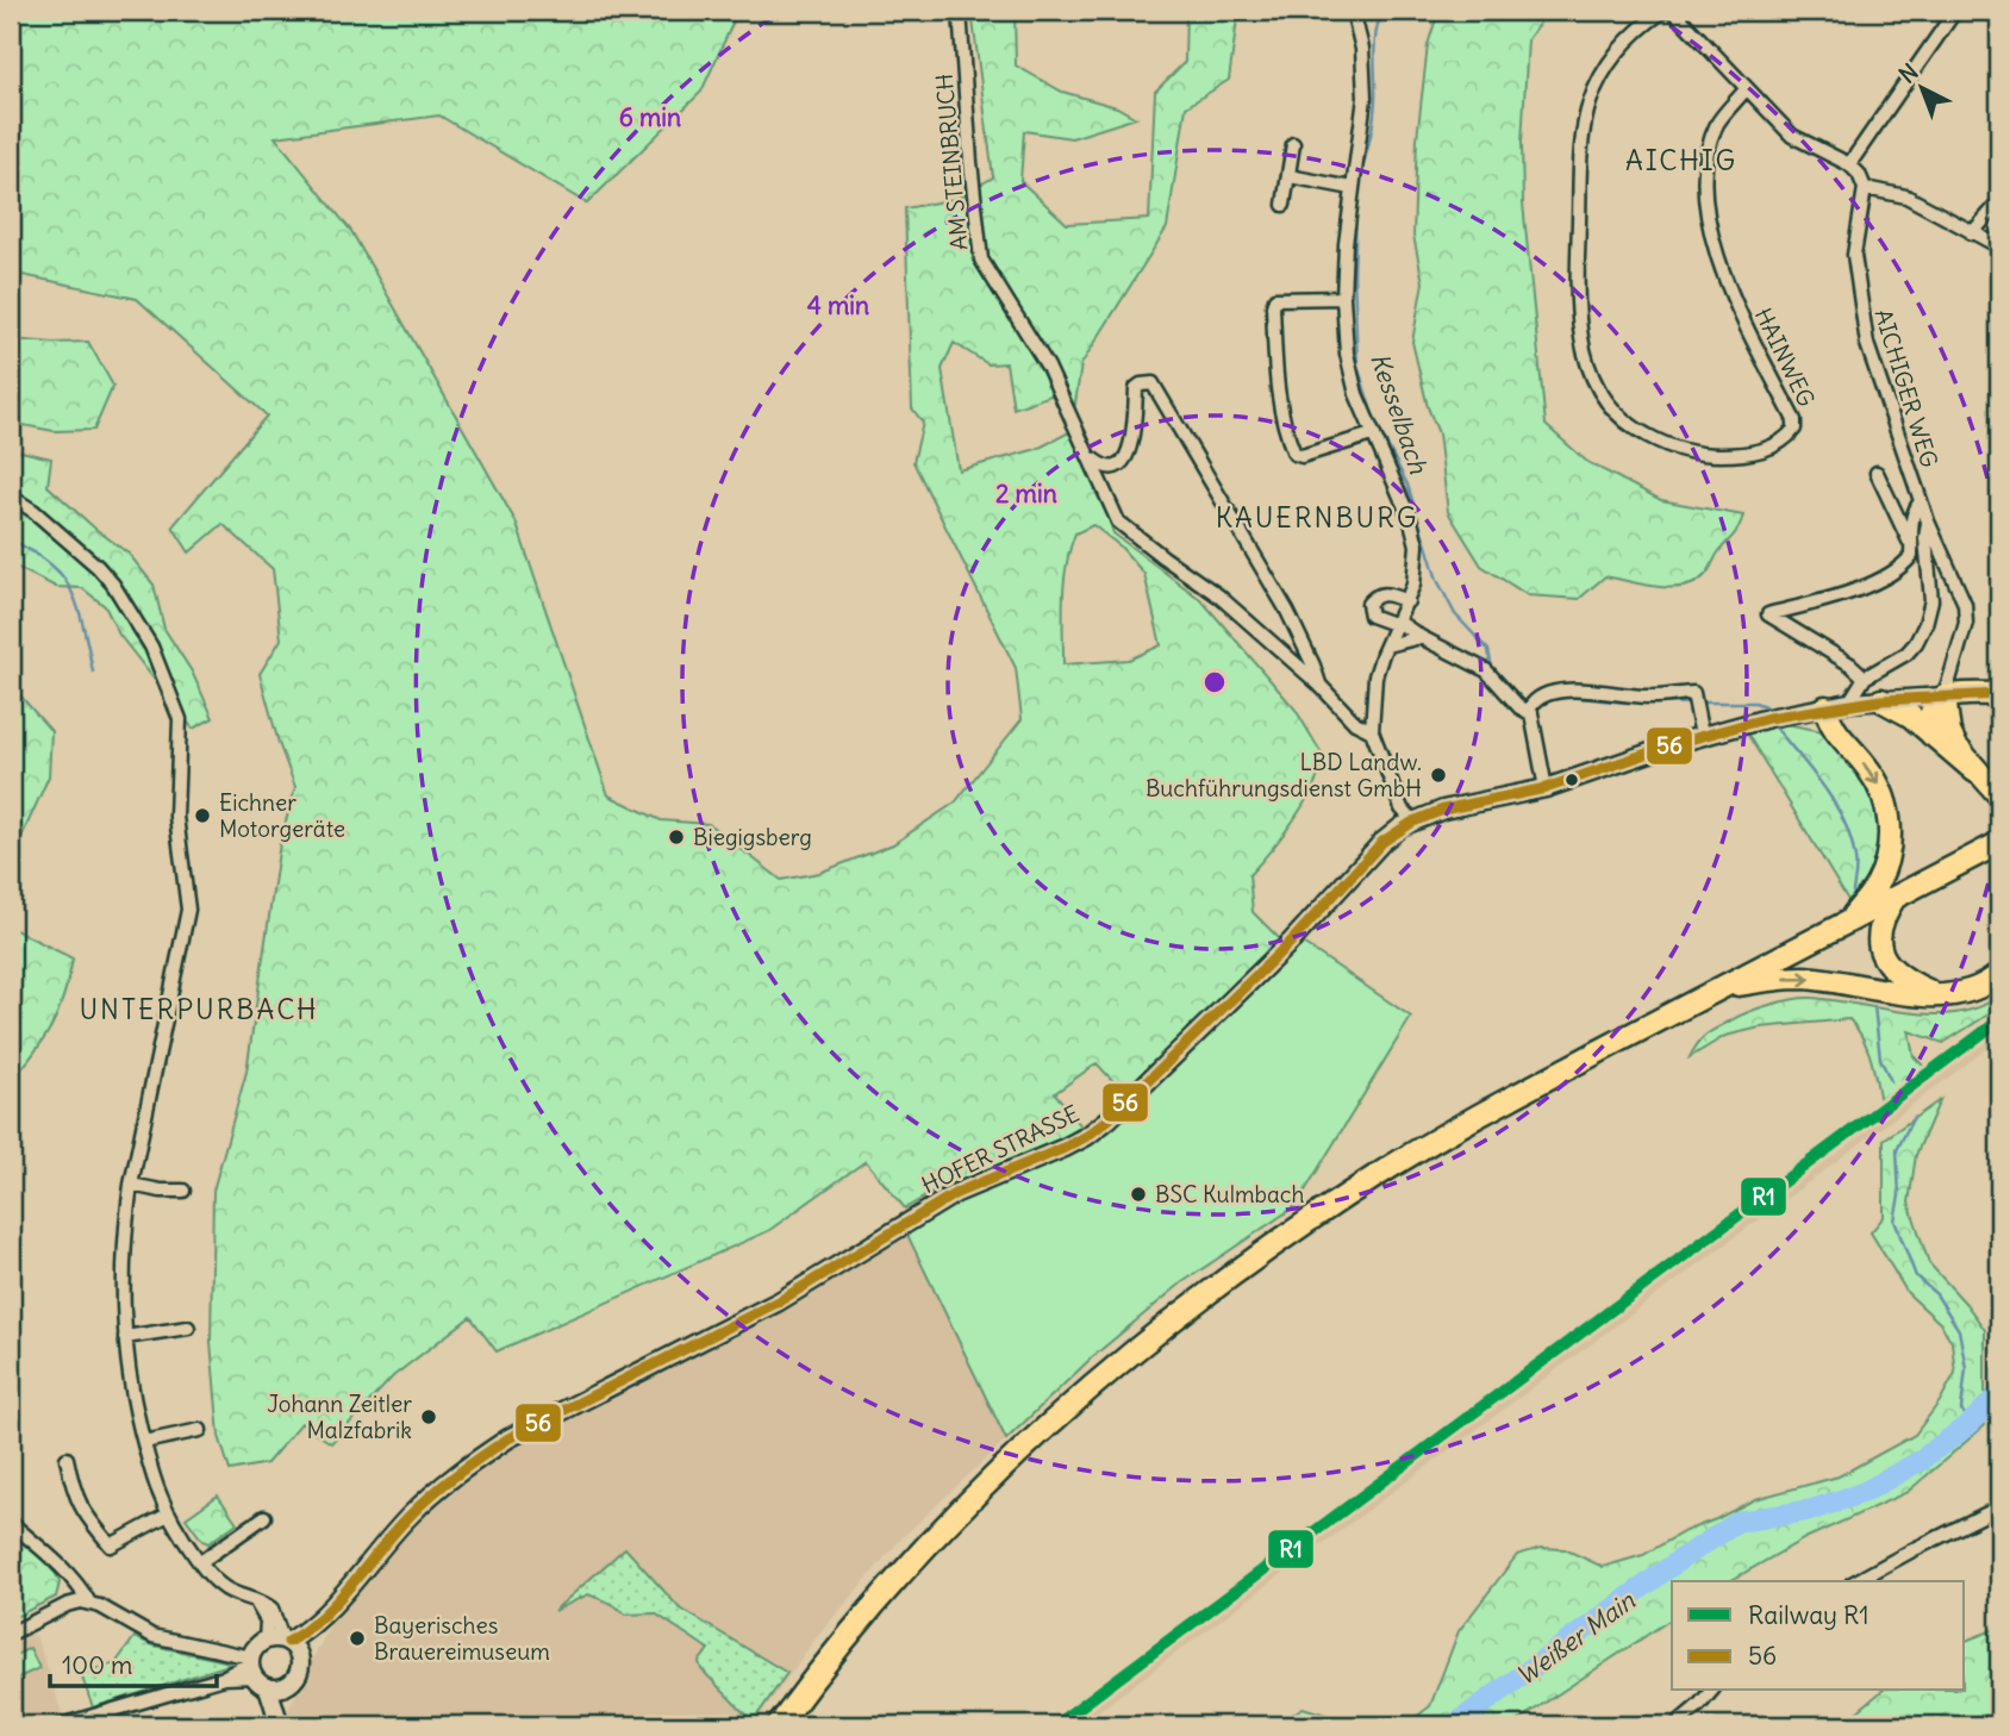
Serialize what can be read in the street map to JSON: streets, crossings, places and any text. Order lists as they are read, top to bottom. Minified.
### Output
{"streets":{"street":["AM STEINBRUCH","HAINWEG","AICHIGER WEG","HOFER STRASSE"]},"crossings":[["AICHIGER WEG","HOFER STRASSE"]],"districts":["AICHIG","KAUERNBURG","UNTERPURBACH"],"water":["Kesselbach","Weißer Main"],"places":["LBD Landw. Buchführungsdienst GmbH","Eichner Motorgeräte","Biegigsberg","BSC Kulmbach","Johann Zeitler Malzfabrik","Bayerisches Brauereimuseum"],"lines":["transit line 56","rail line R1"],"legend":["Railway R1","56"],"scale_bar":"100 m","north":"top left","rings":["6 min","4 min","2 min"]}
